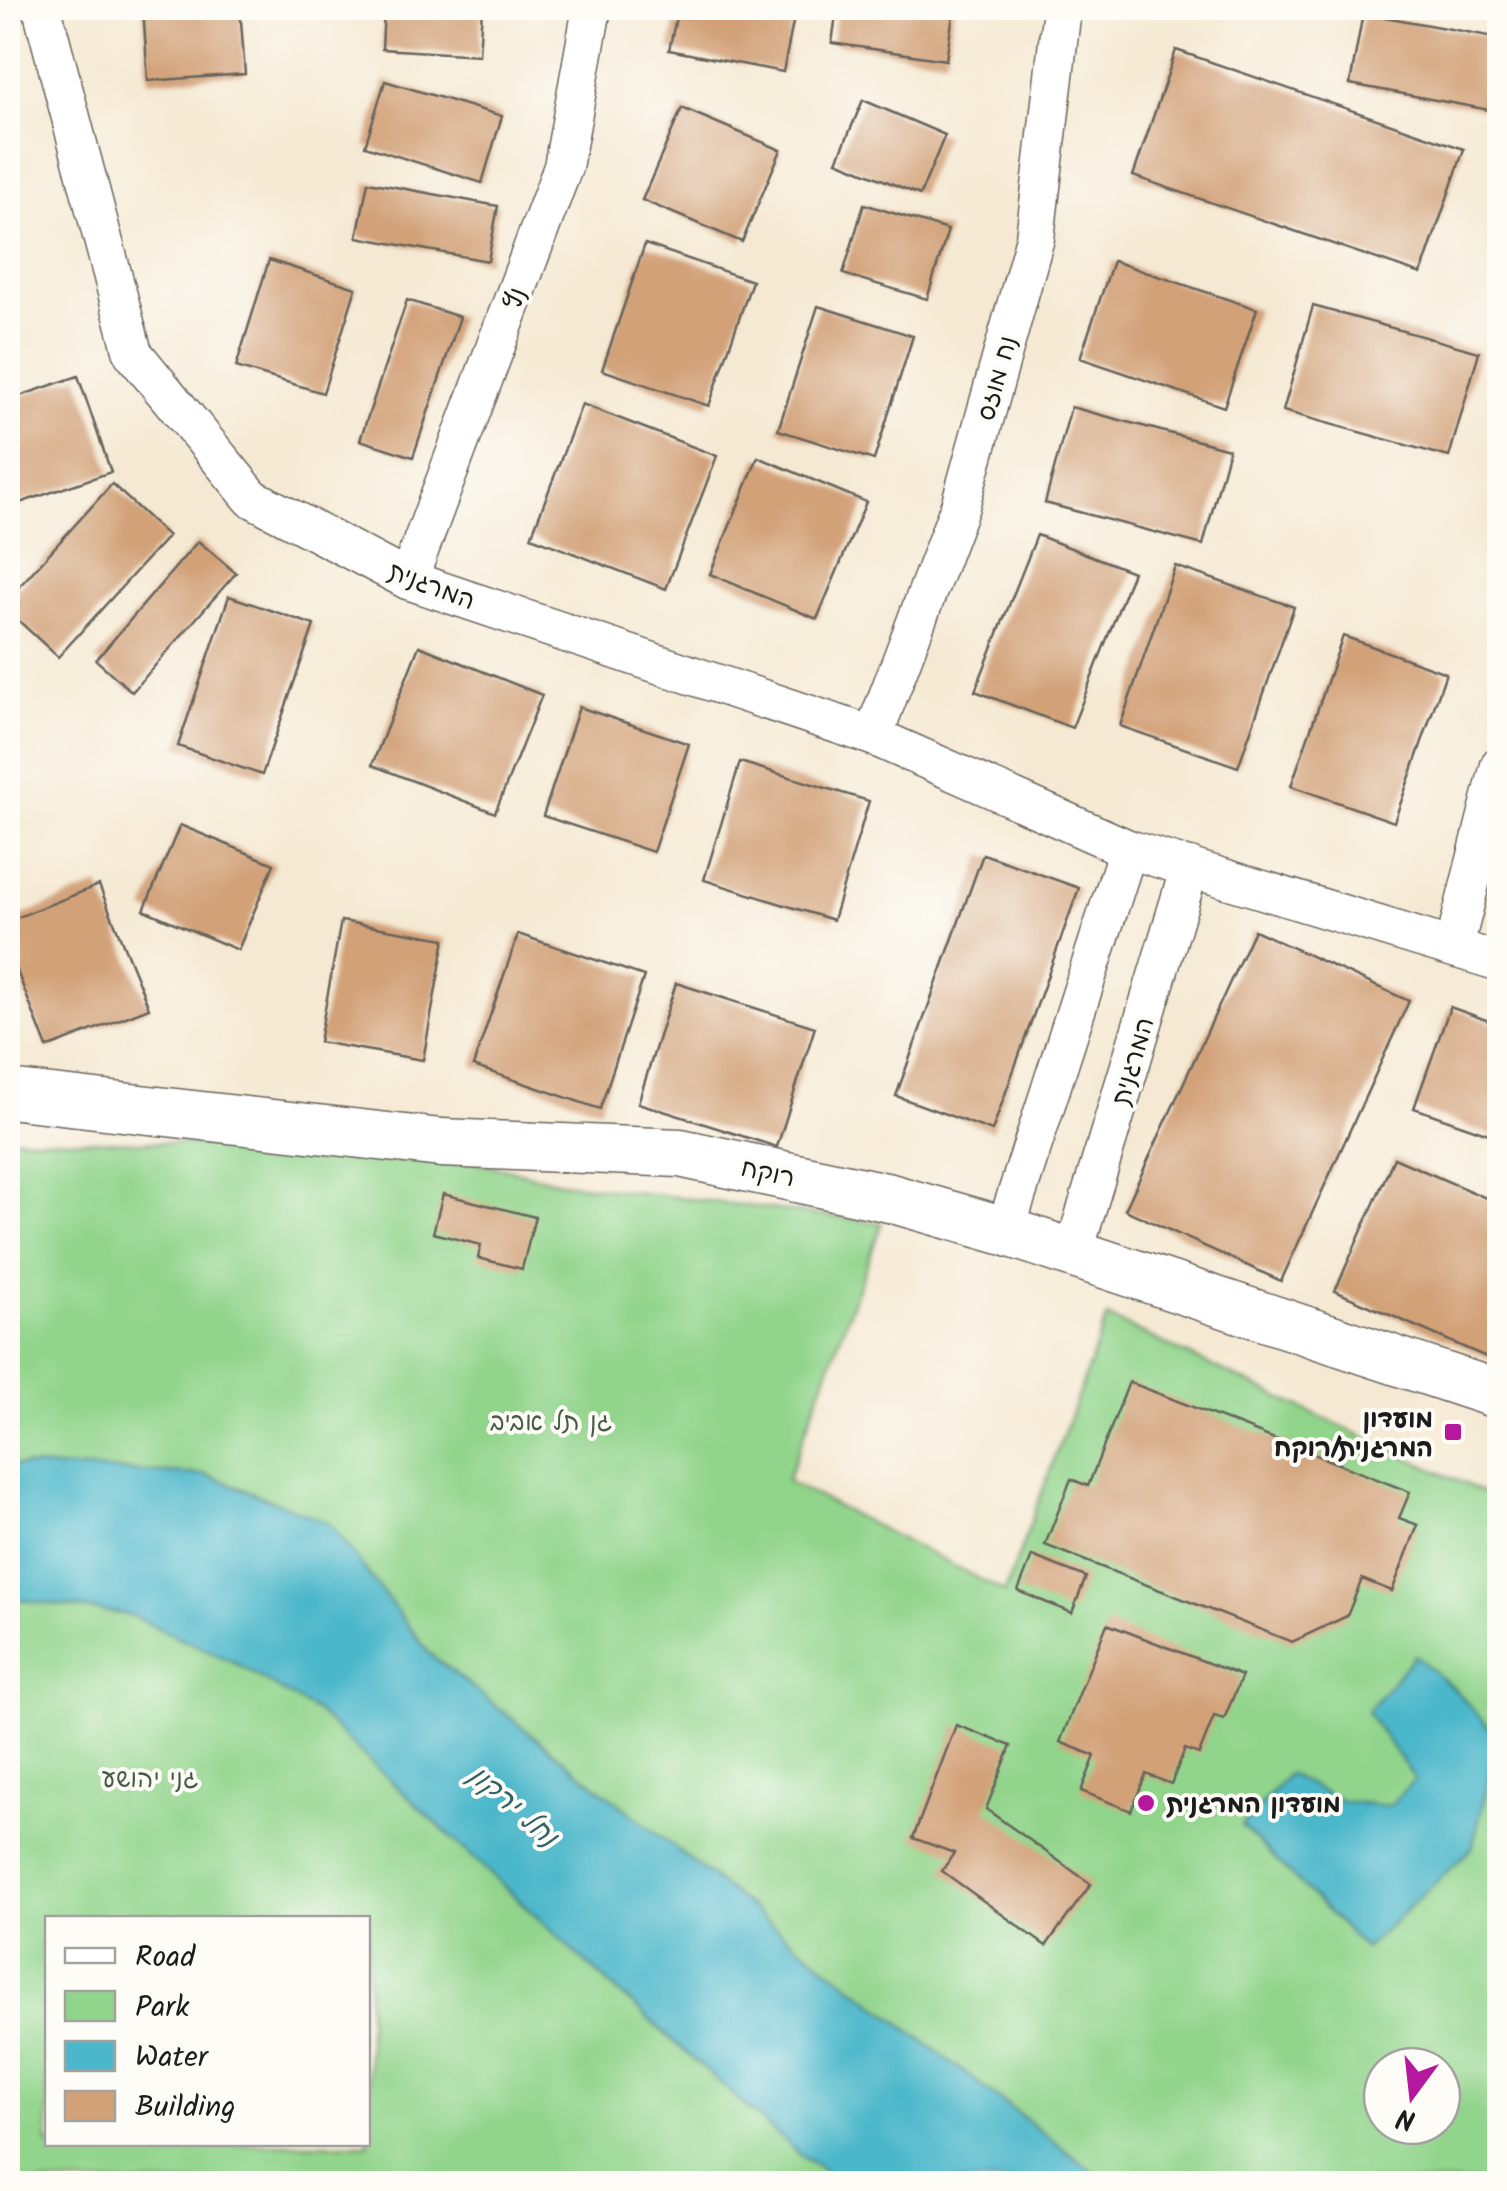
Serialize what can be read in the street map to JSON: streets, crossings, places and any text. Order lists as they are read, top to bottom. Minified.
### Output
{"streets":{"street":["נץ","נח מוזס","המרגנית","רוקח"]},"crossings":[["נץ","המרגנית"],["נח מוזס","המרגנית"],["המרגנית","רוקח"]],"water":["נחל ירקון"],"parks":["גן תל אביב","גני יהושע"],"places":{"transit":["מועדון המרגנית/רוקח"],"other":["מועדון המרגנית"]},"legend":["Road","Park","Water","Building"],"north":"bottom"}
